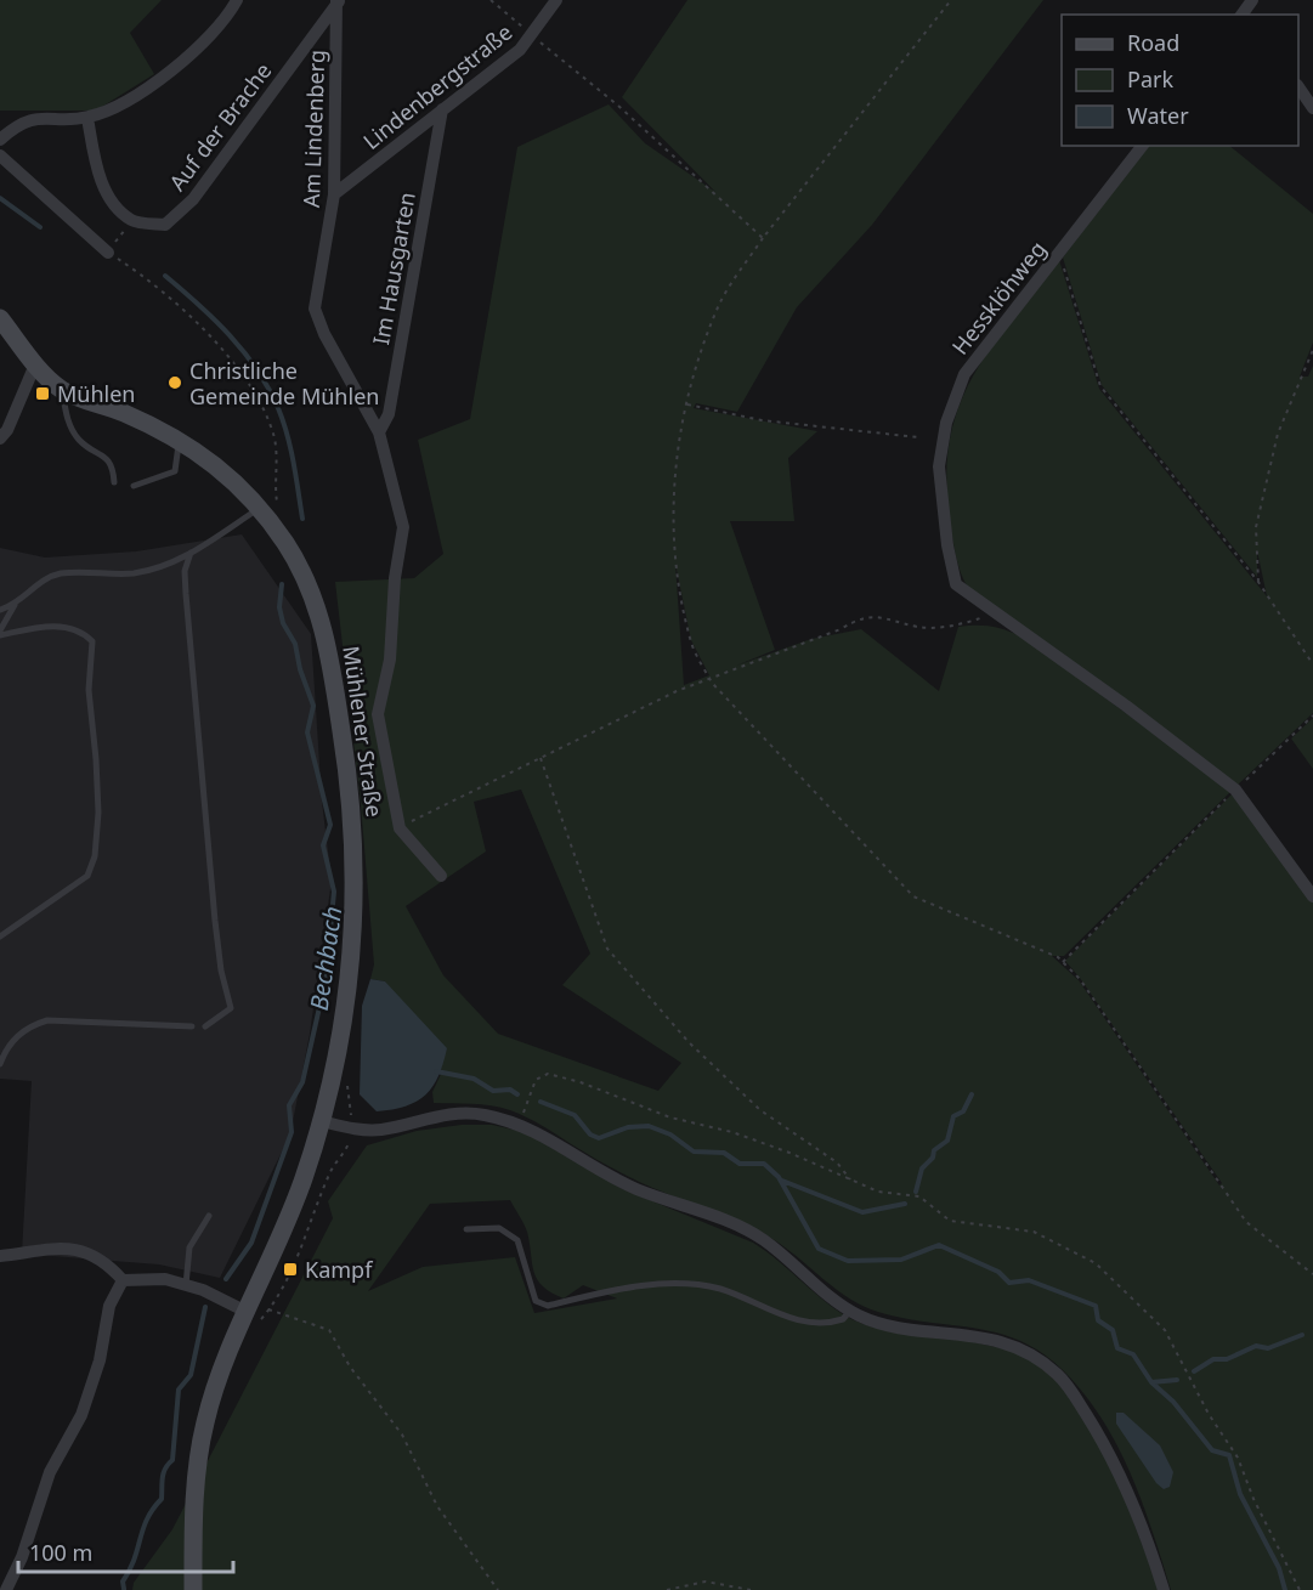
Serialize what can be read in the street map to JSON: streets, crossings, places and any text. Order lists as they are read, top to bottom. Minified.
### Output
{"streets":{"main road":["Mühlener Straße"],"street":["Lindenbergstraße","Auf der Brache","Am Lindenberg","Im Hausgarten","Hessklöhweg"]},"crossings":[["Lindenbergstraße","Am Lindenberg"],["Lindenbergstraße","Im Hausgarten"],["Auf der Brache","Am Lindenberg"],["Am Lindenberg","Im Hausgarten"]],"water":["Bechbach"],"places":{"other":["Christliche Gemeinde Mühlen"],"transit":["Mühlen","Kampf"]},"legend":["Road","Park","Water"],"scale_bar":"100 m"}
